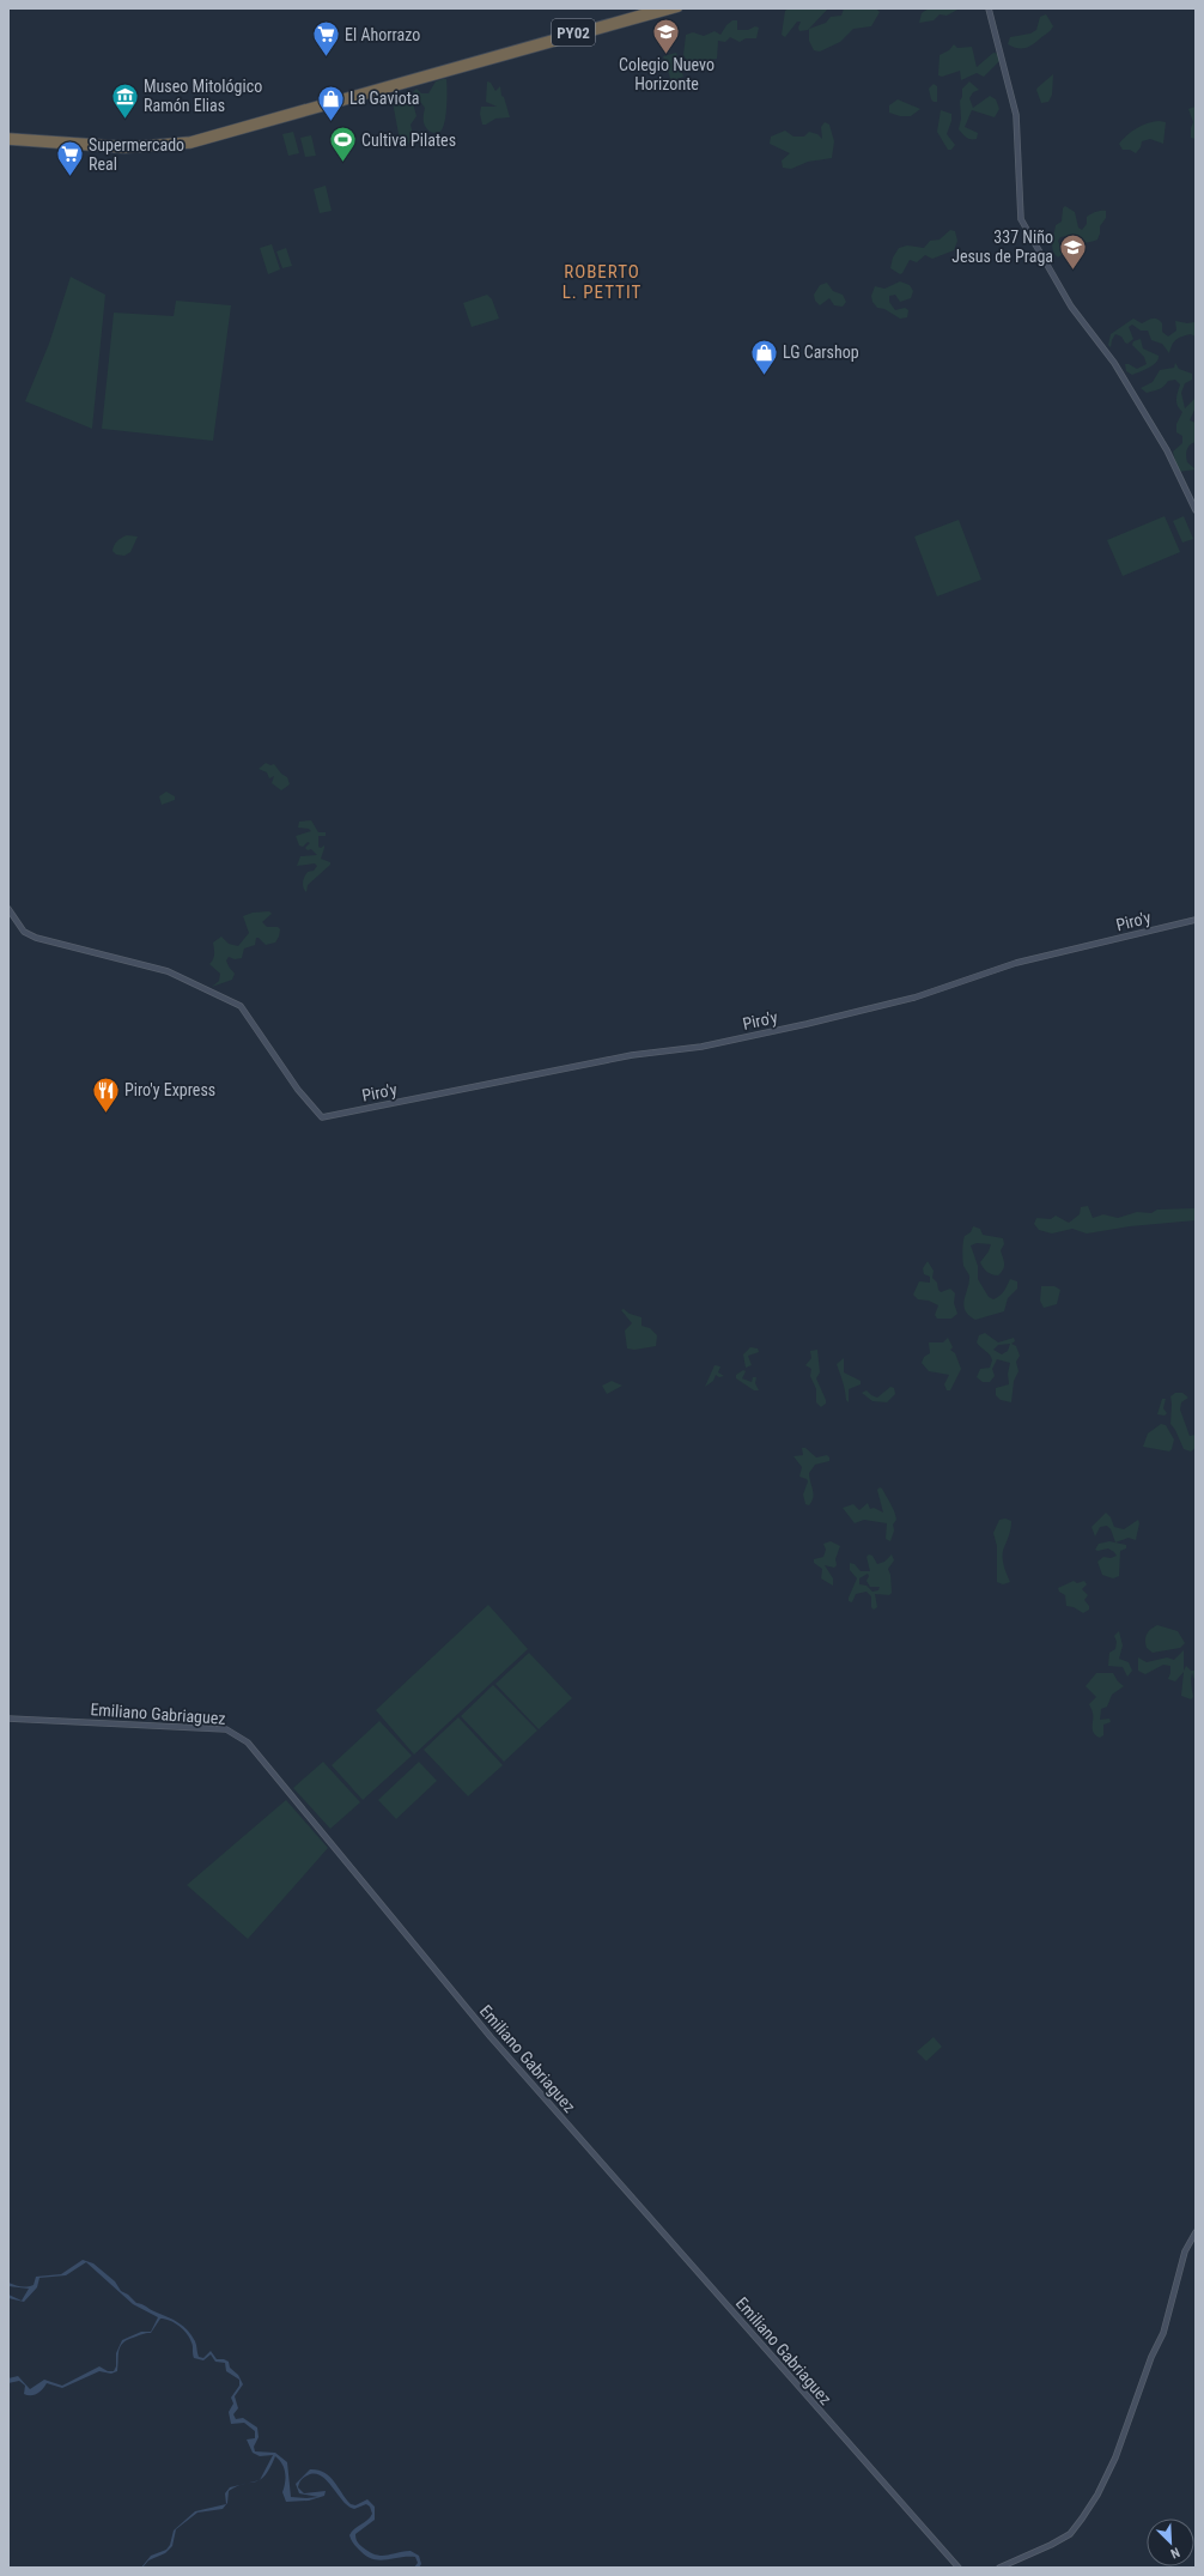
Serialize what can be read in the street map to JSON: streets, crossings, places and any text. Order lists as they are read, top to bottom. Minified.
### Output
{"streets":{"highway":["PY02"],"main road":["Piro'y","Emiliano Gabriaguez"]},"districts":["ROBERTO L. PETTIT"],"places":{"school or university":["Colegio Nuevo Horizonte","337 Niño Jesus de Praga"],"supermarket":["El Ahorrazo","Supermercado Real"],"museum":["Museo Mitológico Ramón Elias"],"shop":["La Gaviota","LG Carshop"],"sports":["Cultiva Pilates"],"restaurant":["Piro'y Express"]},"north":"bottom right"}
